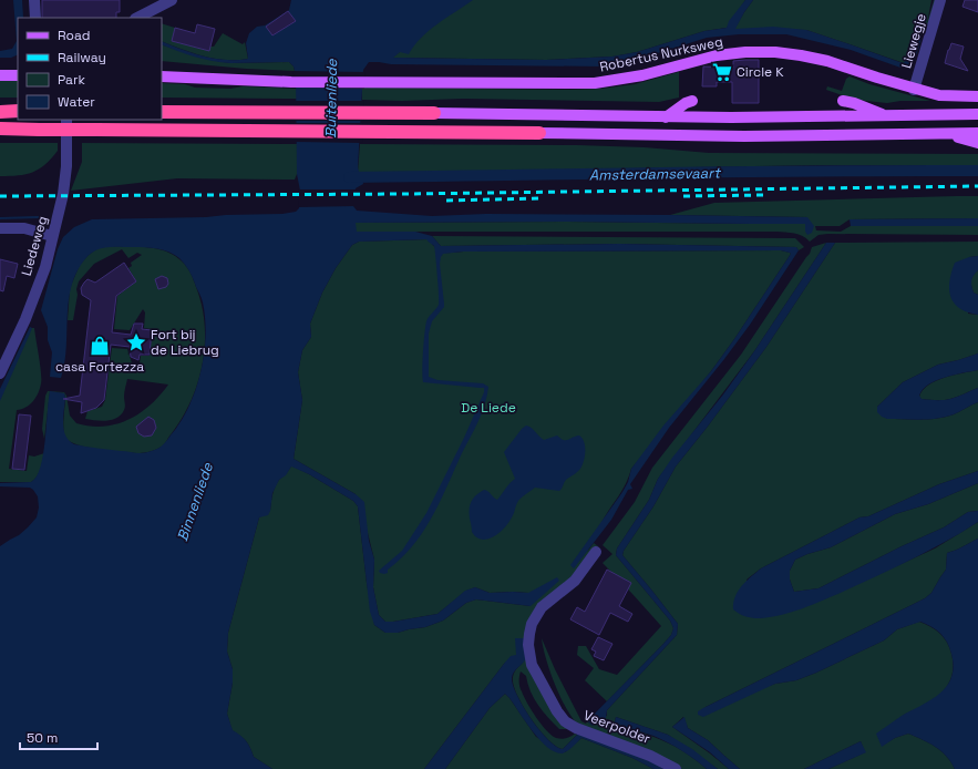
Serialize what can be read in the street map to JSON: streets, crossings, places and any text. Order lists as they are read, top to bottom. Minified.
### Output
{"streets":{"main road":["Robertus Nurksweg"],"street":["Liewegje","Liedeweg","Veerpolder"]},"crossings":[["Liewegje","Robertus Nurksweg"]],"water":["Buitenliede","Amsterdamsevaart","Binnenliede"],"parks":["De Liede"],"places":{"supermarket":["Circle K"],"place":["Fort bij de Liebrug"],"shop":["casa Fortezza"]},"legend":["Road","Railway","Park","Water"],"scale_bar":"50 m"}
